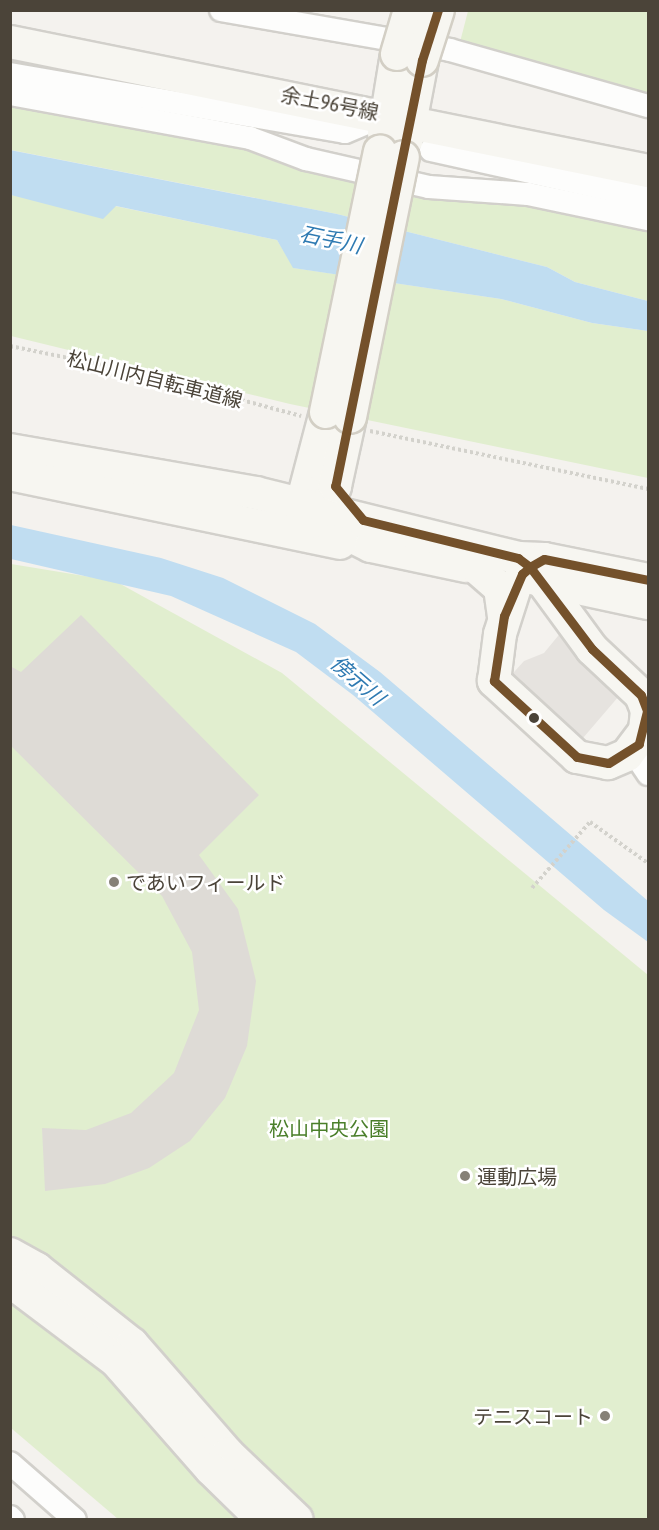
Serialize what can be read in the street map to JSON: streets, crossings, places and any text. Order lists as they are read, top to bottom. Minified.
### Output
{"streets":{"street":["余土96号線"],"path":["松山川内自転車道線"]},"water":["石手川","傍示川"],"parks":["松山中央公園"],"places":["であいフィールド","運動広場","テニスコート"]}
